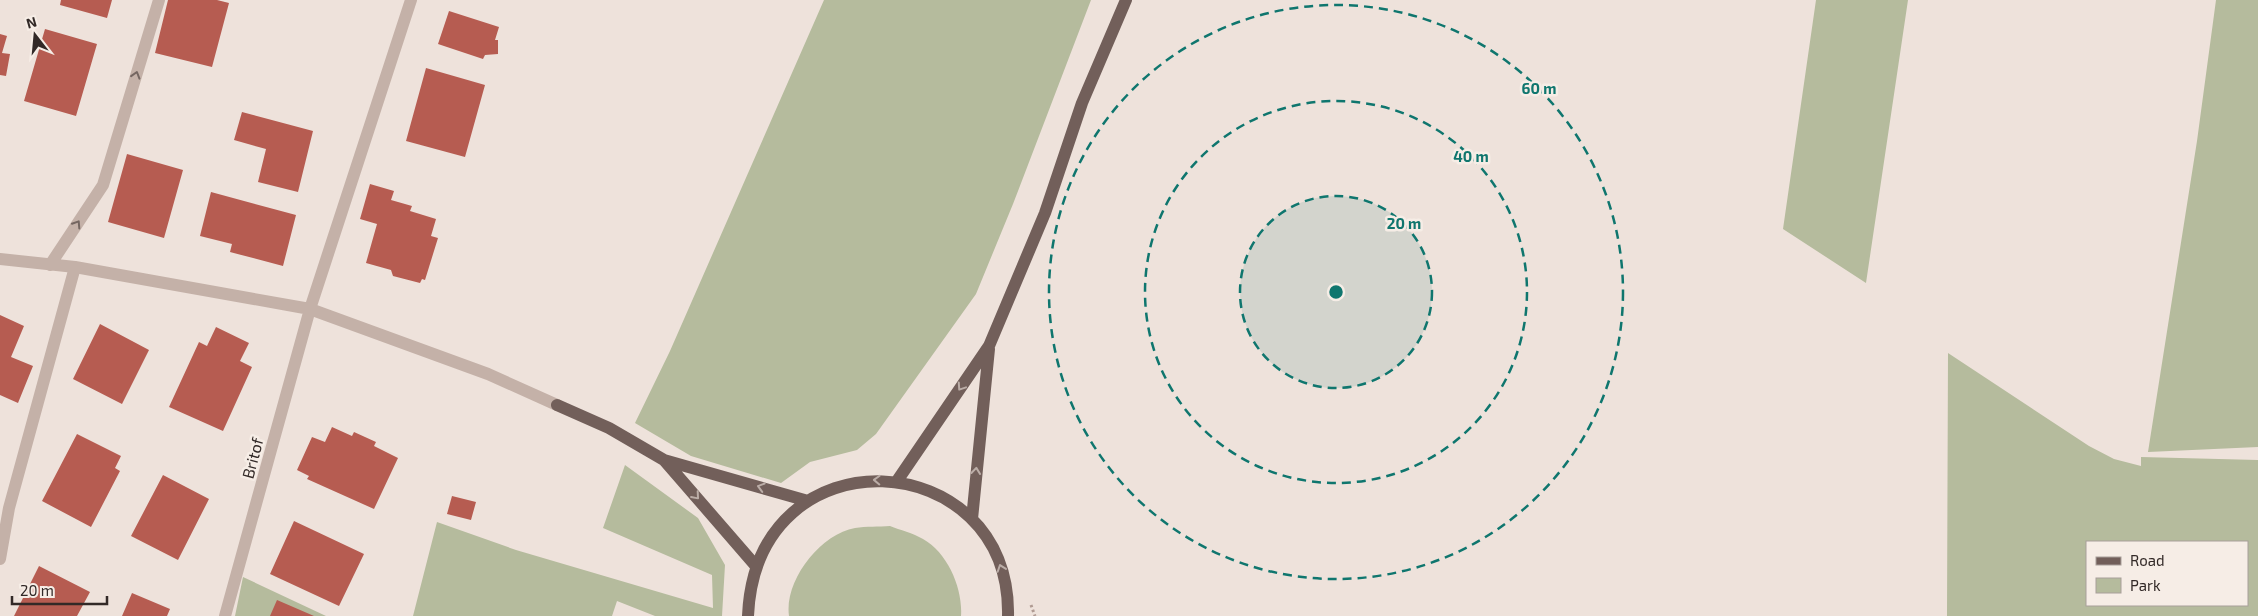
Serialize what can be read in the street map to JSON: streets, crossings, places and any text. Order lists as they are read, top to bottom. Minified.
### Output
{"streets":{"street":["Britof"]},"legend":["Road","Park"],"scale_bar":"20 m","north":"top","rings":["60 m","40 m","20 m"]}
